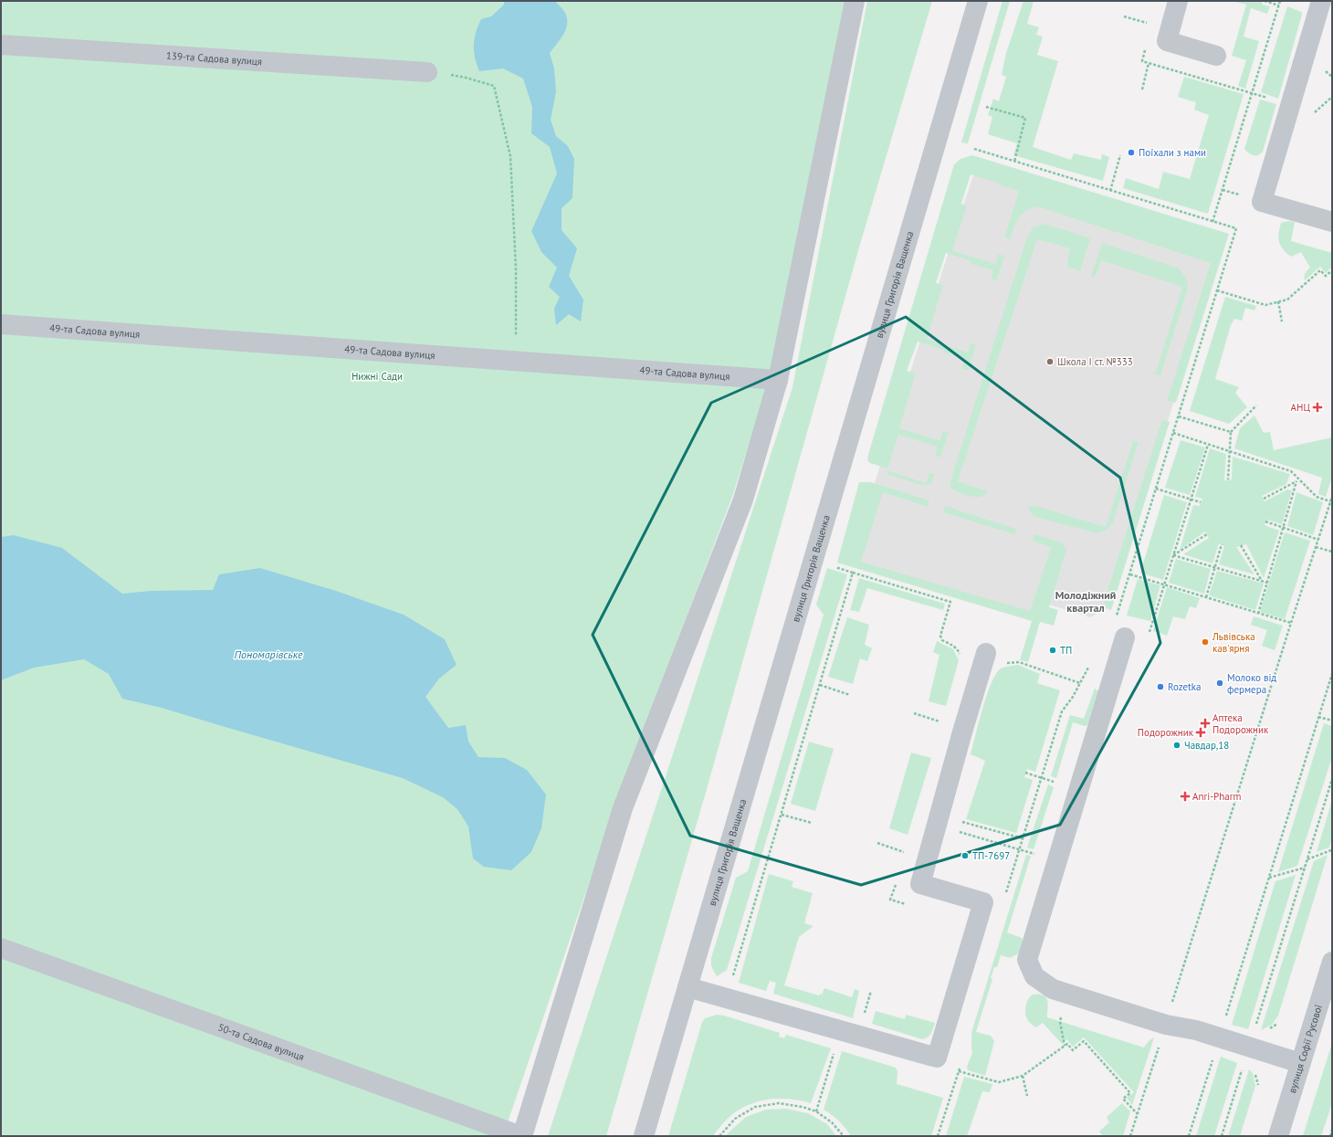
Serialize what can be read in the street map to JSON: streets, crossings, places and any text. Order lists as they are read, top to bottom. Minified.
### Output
{"streets":{"street":["139-та Садова вулиця","вулиця Григорія Ващенка","49-та Садова вулиця","50-та Садова вулиця","вулиця Софії Русової"]},"districts":["Молодіжний квартал"],"water":["Пономарівське"],"parks":["Нижні Сади"],"places":{"other":["Поїхали з нами","Школа І ст. №333","Львівська кав'ярня","ТП","Молоко від фермера","Rozetka","Чавдар,18","ТП-7697"],"health":["АНЦ","Аптека Подорожник","Подорожник","Anri-Pharm"]}}
